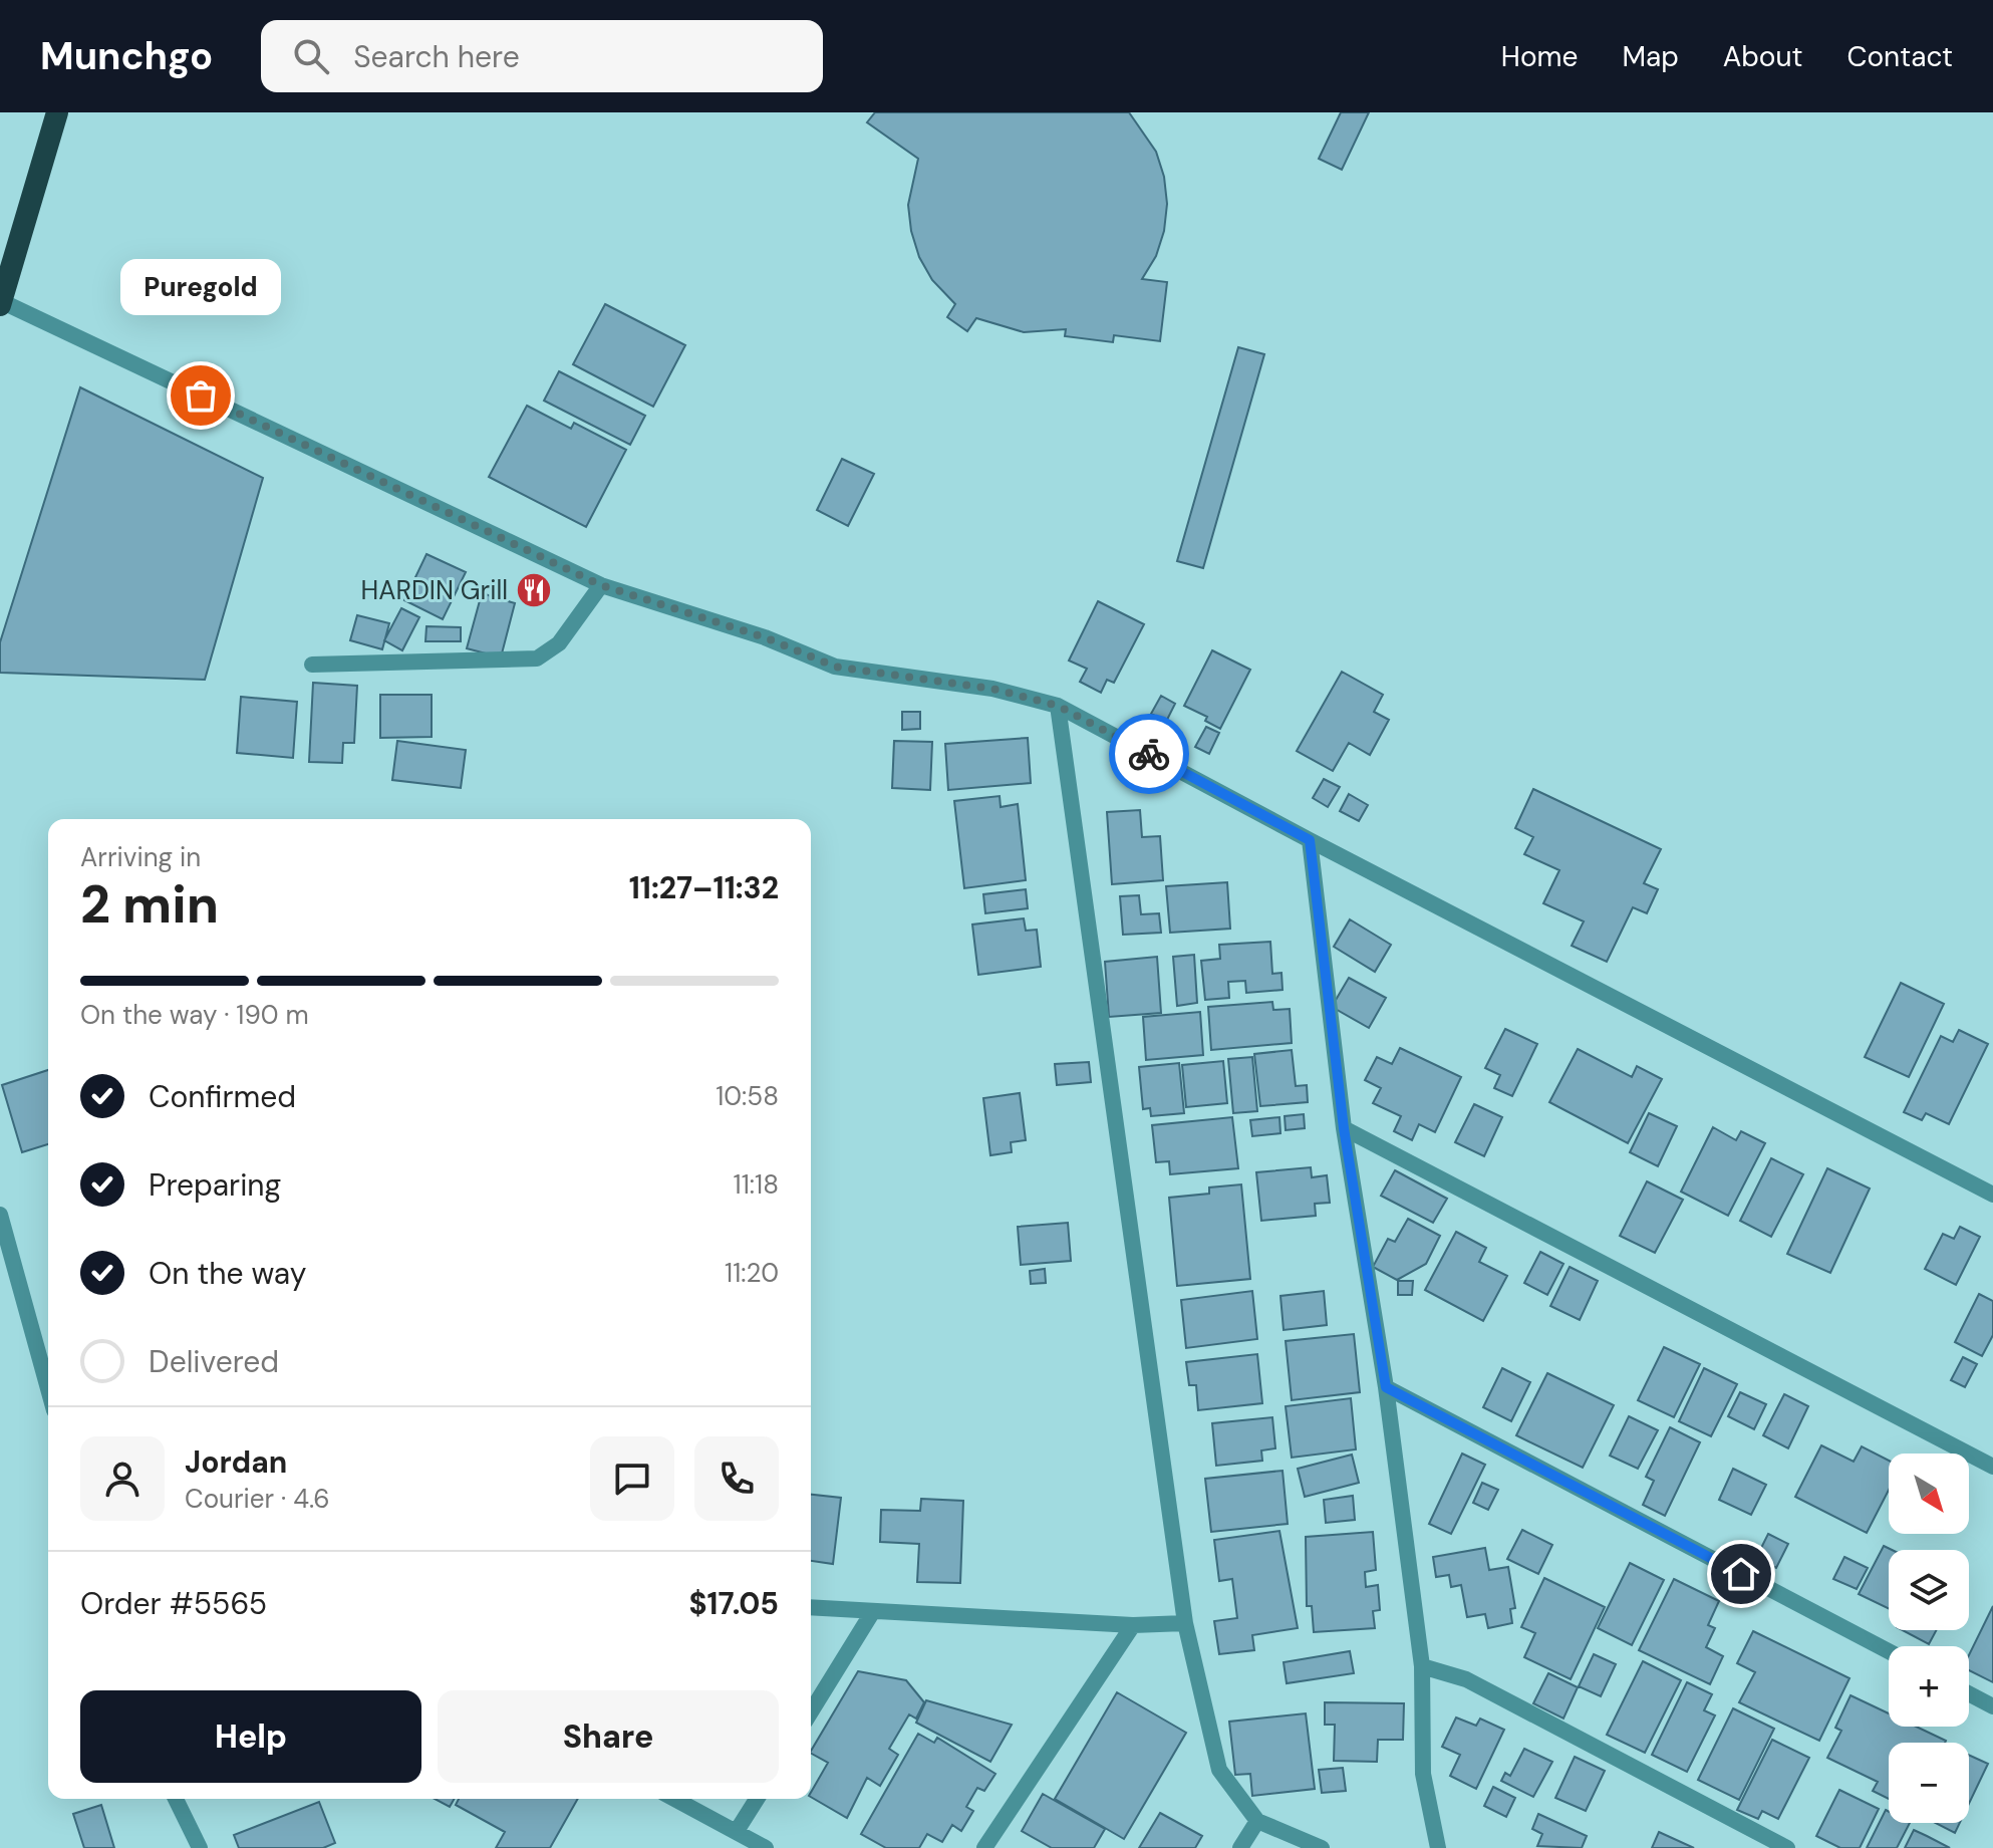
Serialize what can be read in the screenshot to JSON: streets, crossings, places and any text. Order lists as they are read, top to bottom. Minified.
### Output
{"places":{"other":["Puregold"],"restaurant":["HARDIN Grill"]},"north":"bottom right","page":{"header":"Munchgo","search":"Search here","nav":["Home","Map","About","Contact"],"bubble":"Puregold","heading":["2 min","Arriving in","11:27–11:32"],"panel":["Jordan","Courier · 4.6","Order #5565","$17.05"],"bar":"On the way · 190 m","list":[["Confirmed","10:58"],["Preparing","11:18"],["On the way","11:20"],"Delivered"],"map_buttons":["+","−"],"buttons":["Help","Share"]}}
